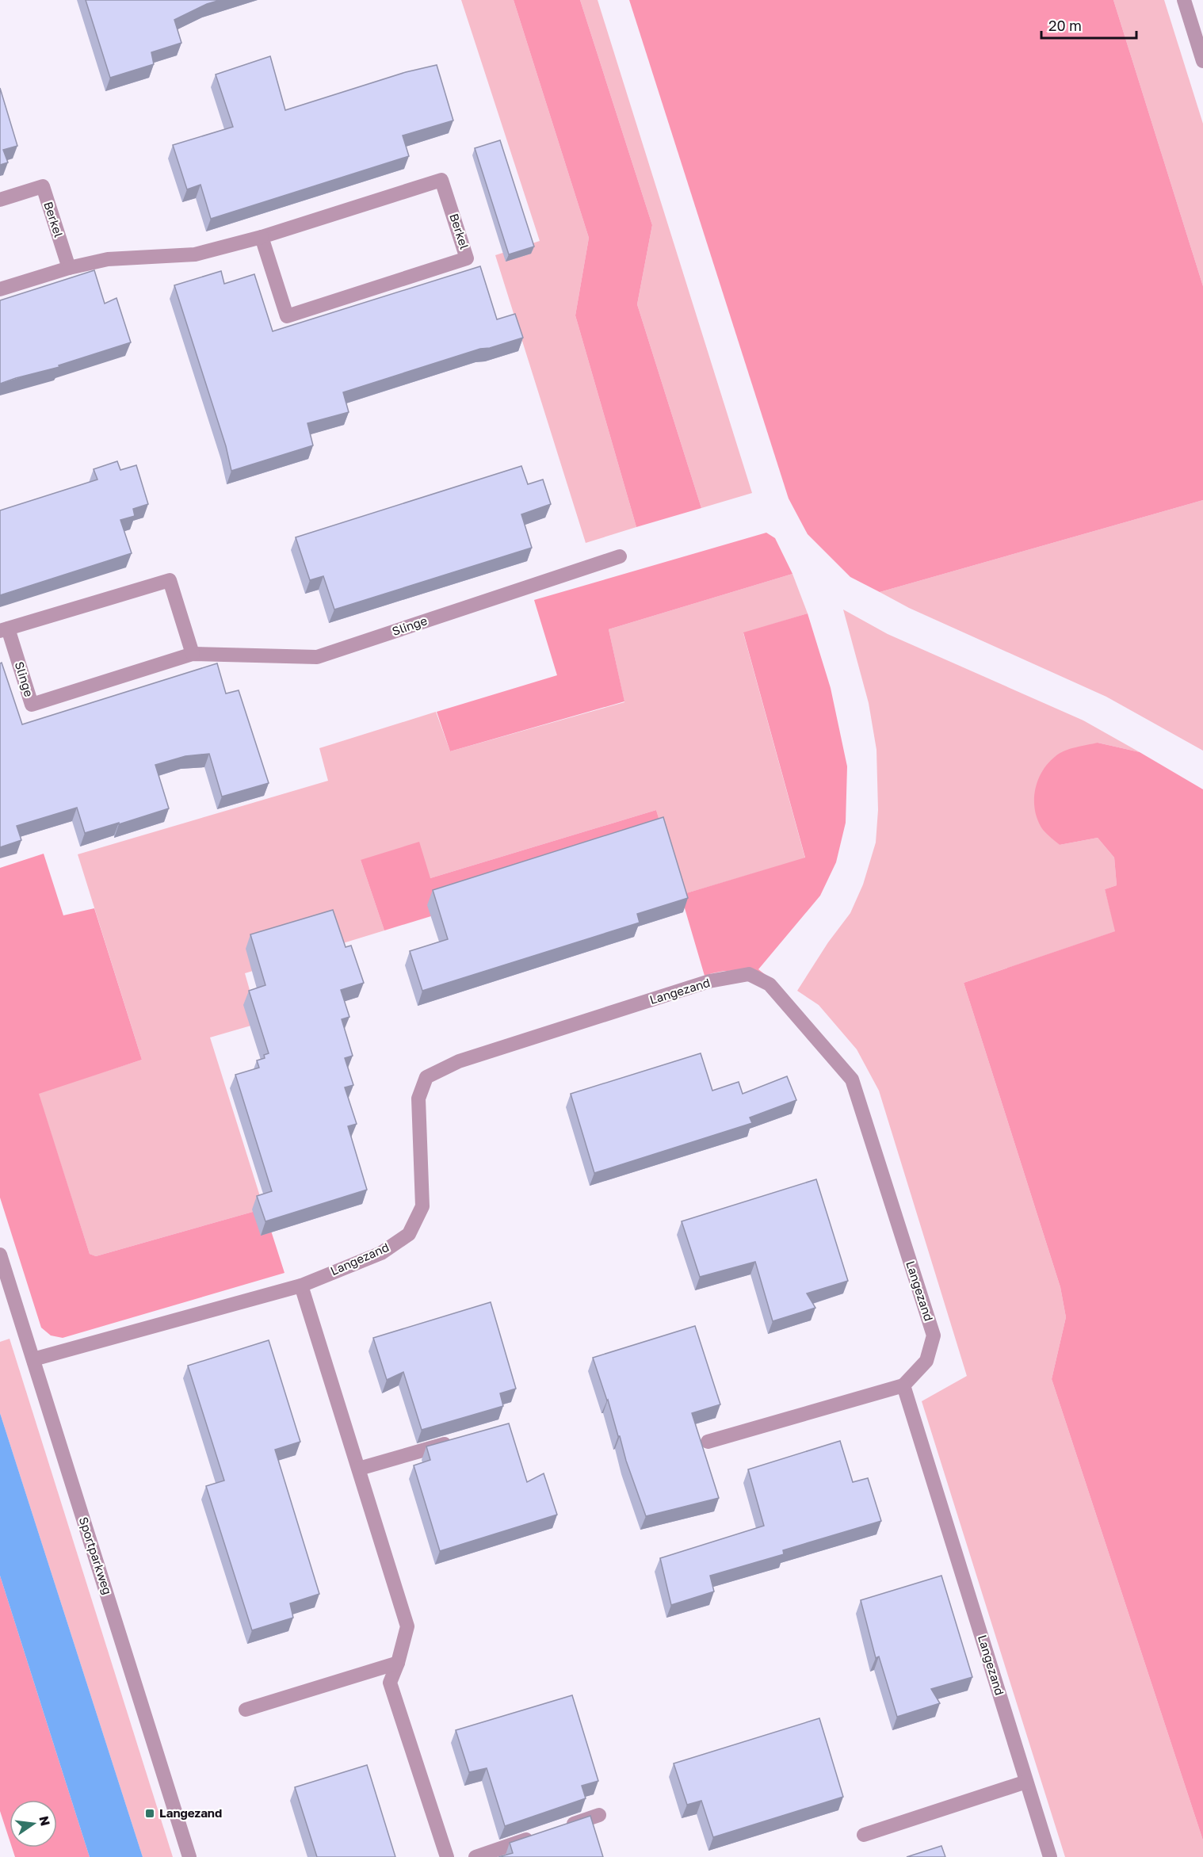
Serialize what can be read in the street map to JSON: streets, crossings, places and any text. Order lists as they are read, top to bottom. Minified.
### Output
{"streets":{"street":["Berkel","Slinge","Langezand","Sportparkweg"]},"crossings":[["Langezand","Sportparkweg"]],"places":{"transit":["Langezand"]},"scale_bar":"20 m","north":"right"}
